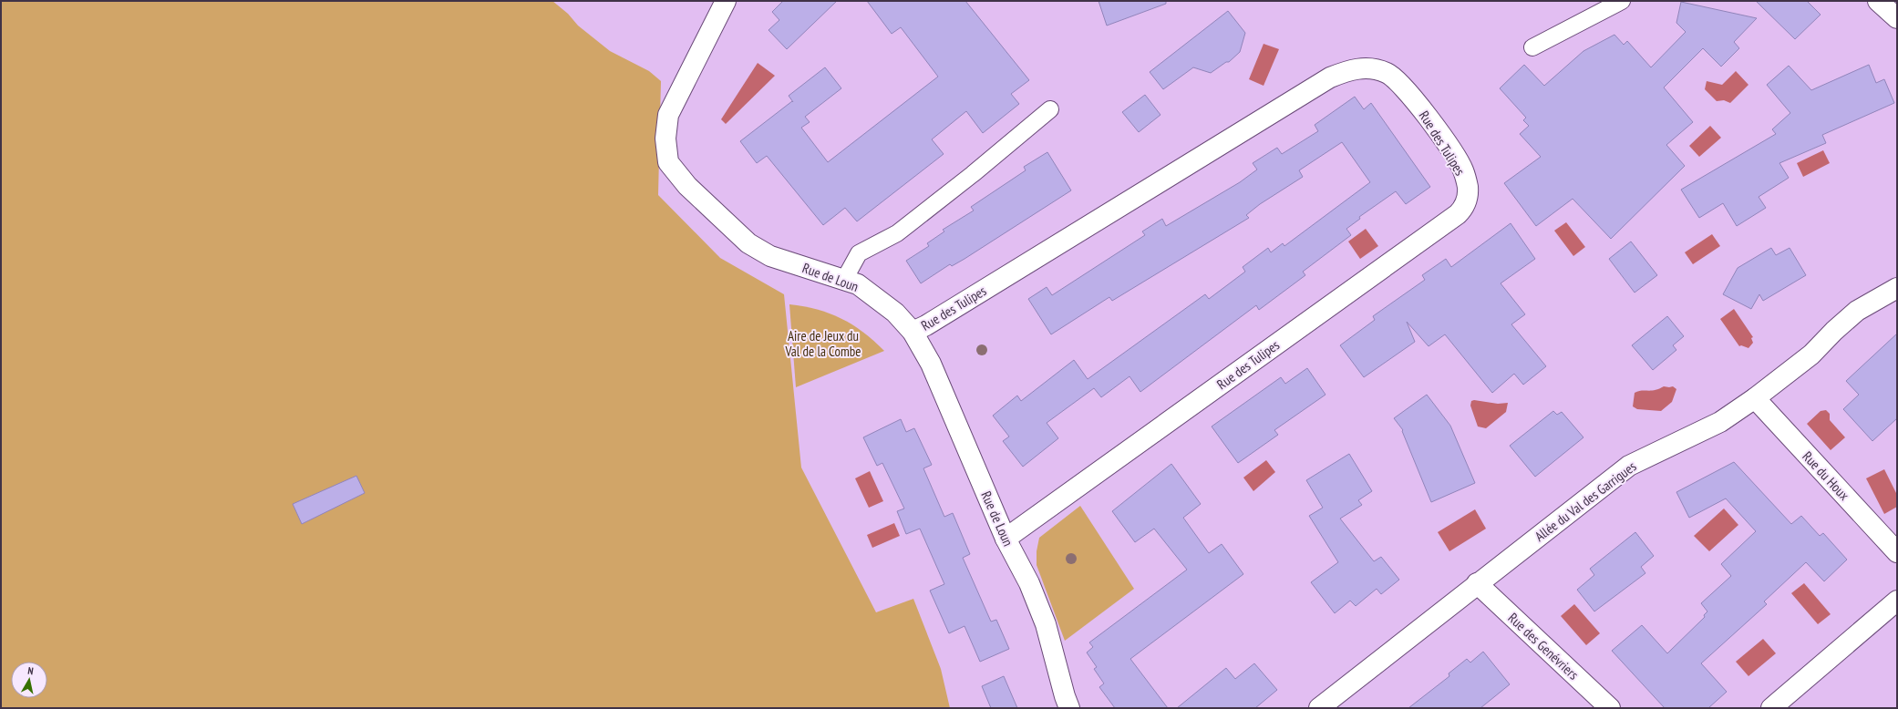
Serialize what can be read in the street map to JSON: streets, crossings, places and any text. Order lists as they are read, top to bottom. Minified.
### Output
{"streets":{"street":["Rue des Tulipes","Rue de Loun","Rue du Houx","Allée du Val des Garrigues","Rue des Genévriers"]},"crossings":[["Rue des Tulipes","Rue de Loun"],["Rue du Houx","Allée du Val des Garrigues"],["Allée du Val des Garrigues","Rue des Genévriers"]],"parks":["Aire de Jeux du Val de la Combe"],"north":"top"}
